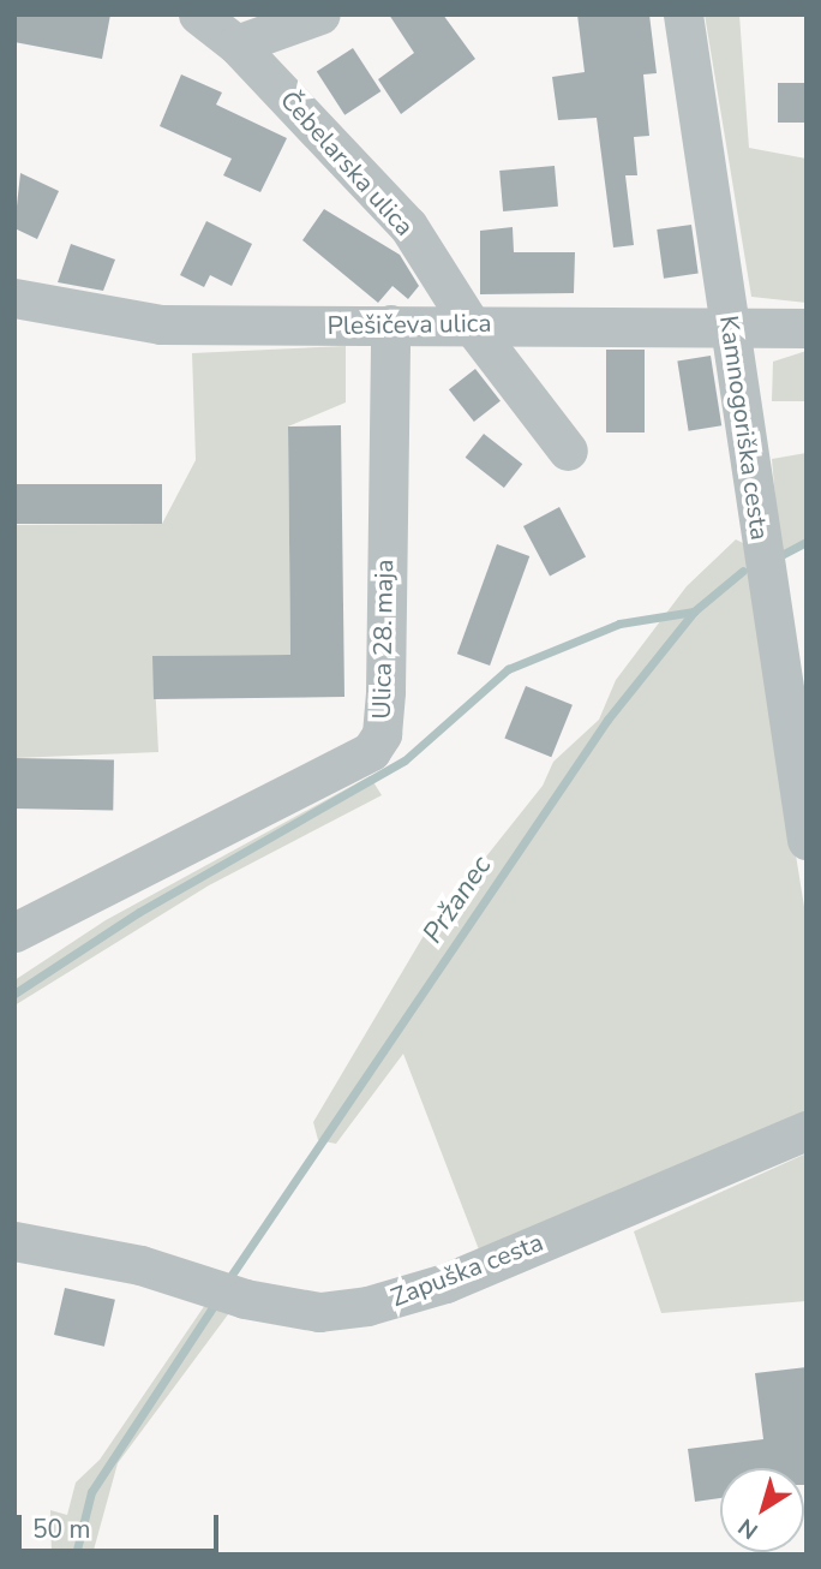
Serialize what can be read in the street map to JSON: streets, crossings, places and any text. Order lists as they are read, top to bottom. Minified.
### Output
{"streets":{"street":["Čebelarska ulica","Plešičeva ulica","Kamnogoriška cesta","Ulica 28. maja","Zapuška cesta"]},"crossings":[["Čebelarska ulica","Plešičeva ulica"],["Plešičeva ulica","Kamnogoriška cesta"],["Plešičeva ulica","Ulica 28. maja"]],"water":["Pržanec"],"scale_bar":"50 m","north":"bottom left"}
